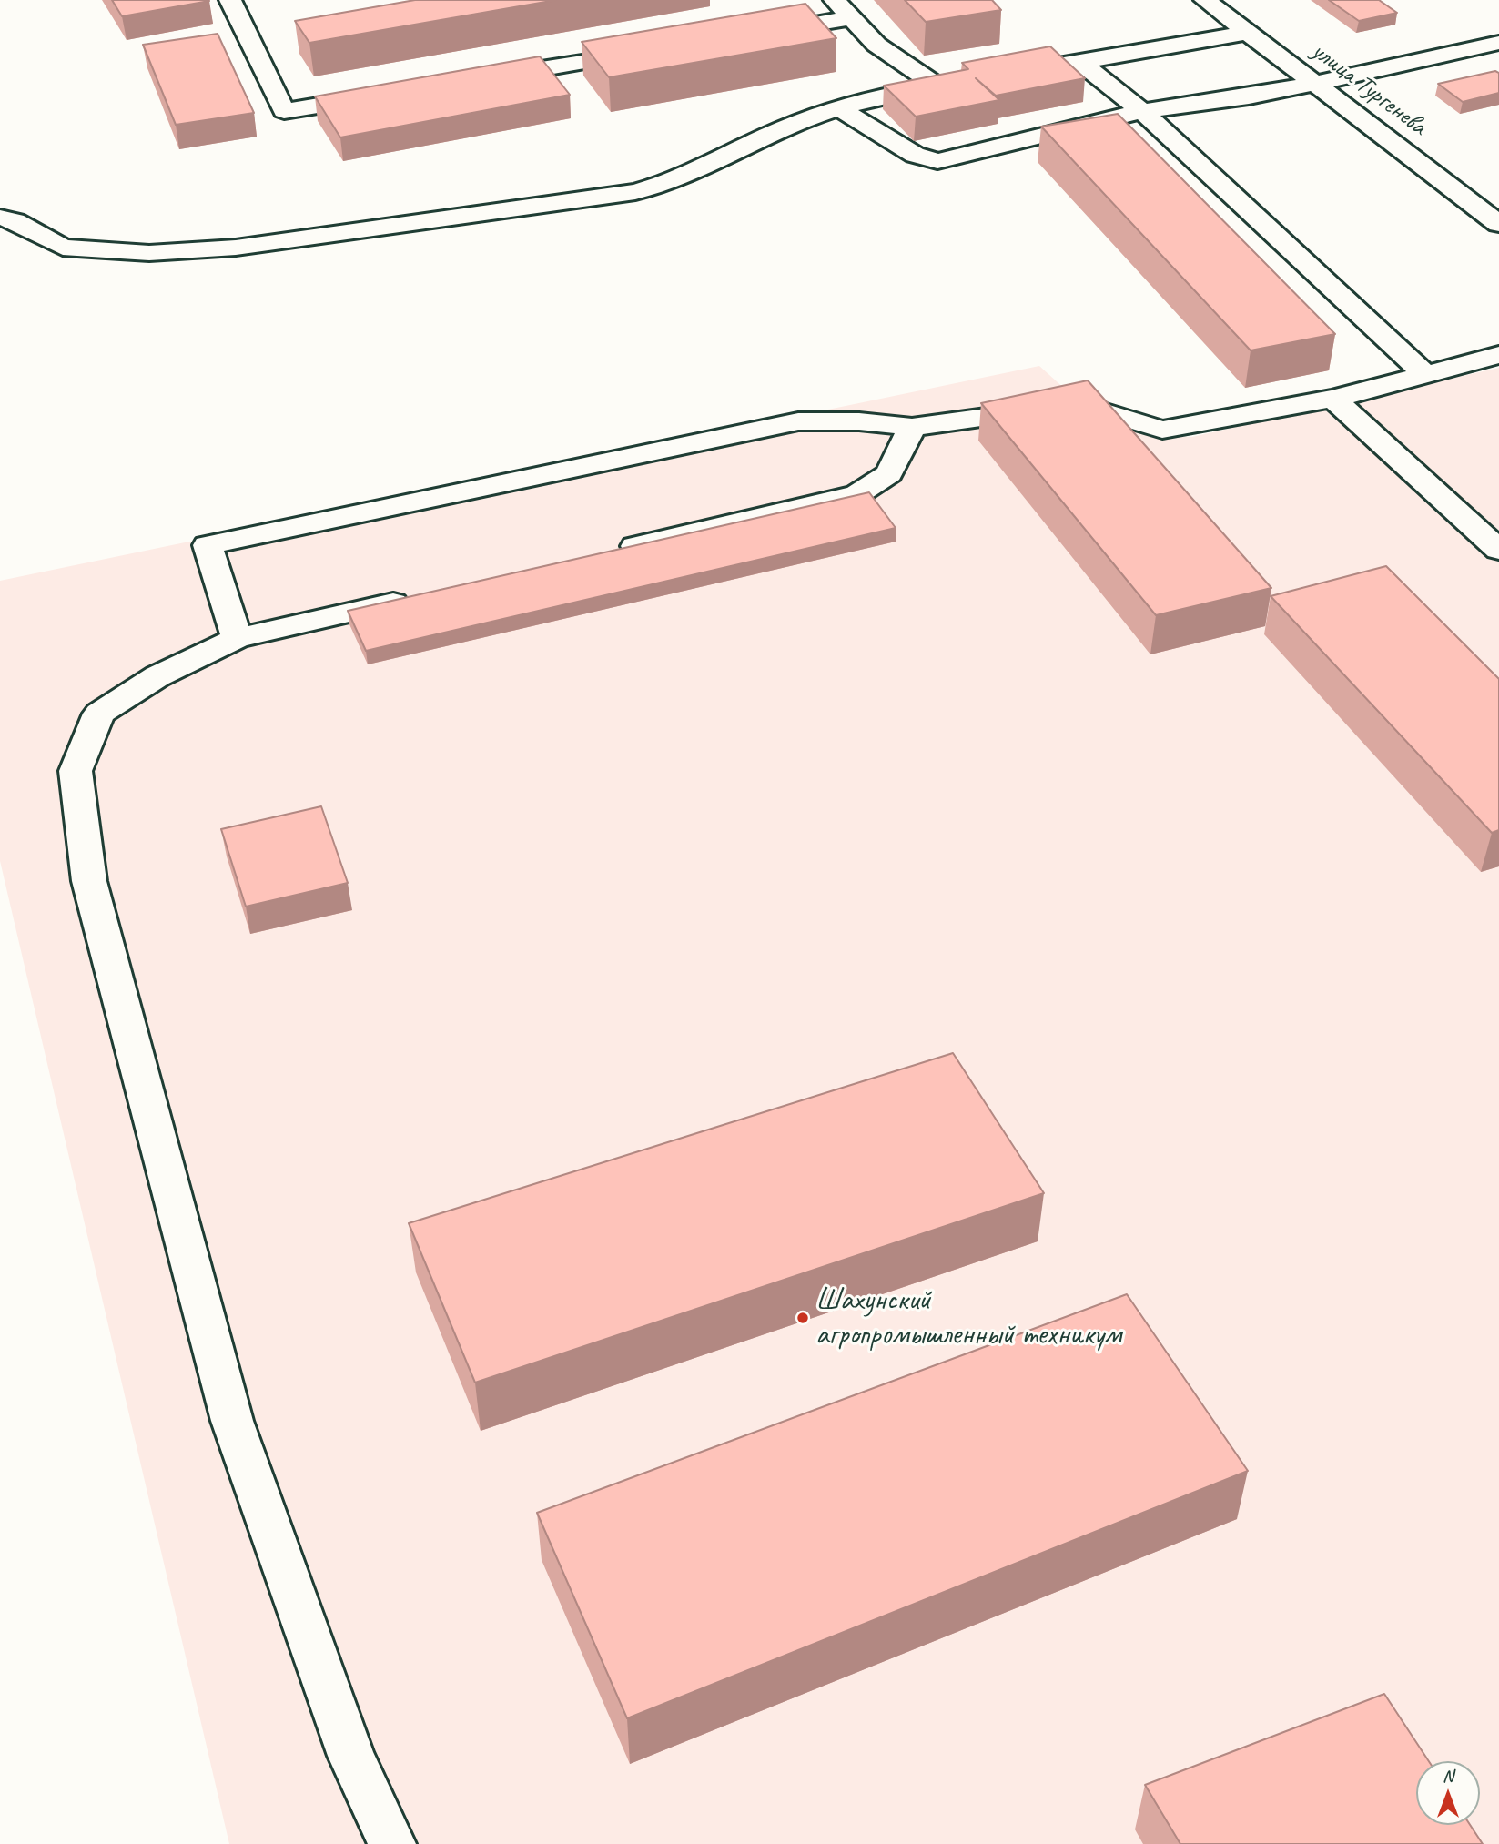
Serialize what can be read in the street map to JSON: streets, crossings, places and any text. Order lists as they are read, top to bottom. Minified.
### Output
{"streets":{"street":["улица Тургенева"]},"places":["Шахунский агропромышленный техникум"],"north":"top"}
